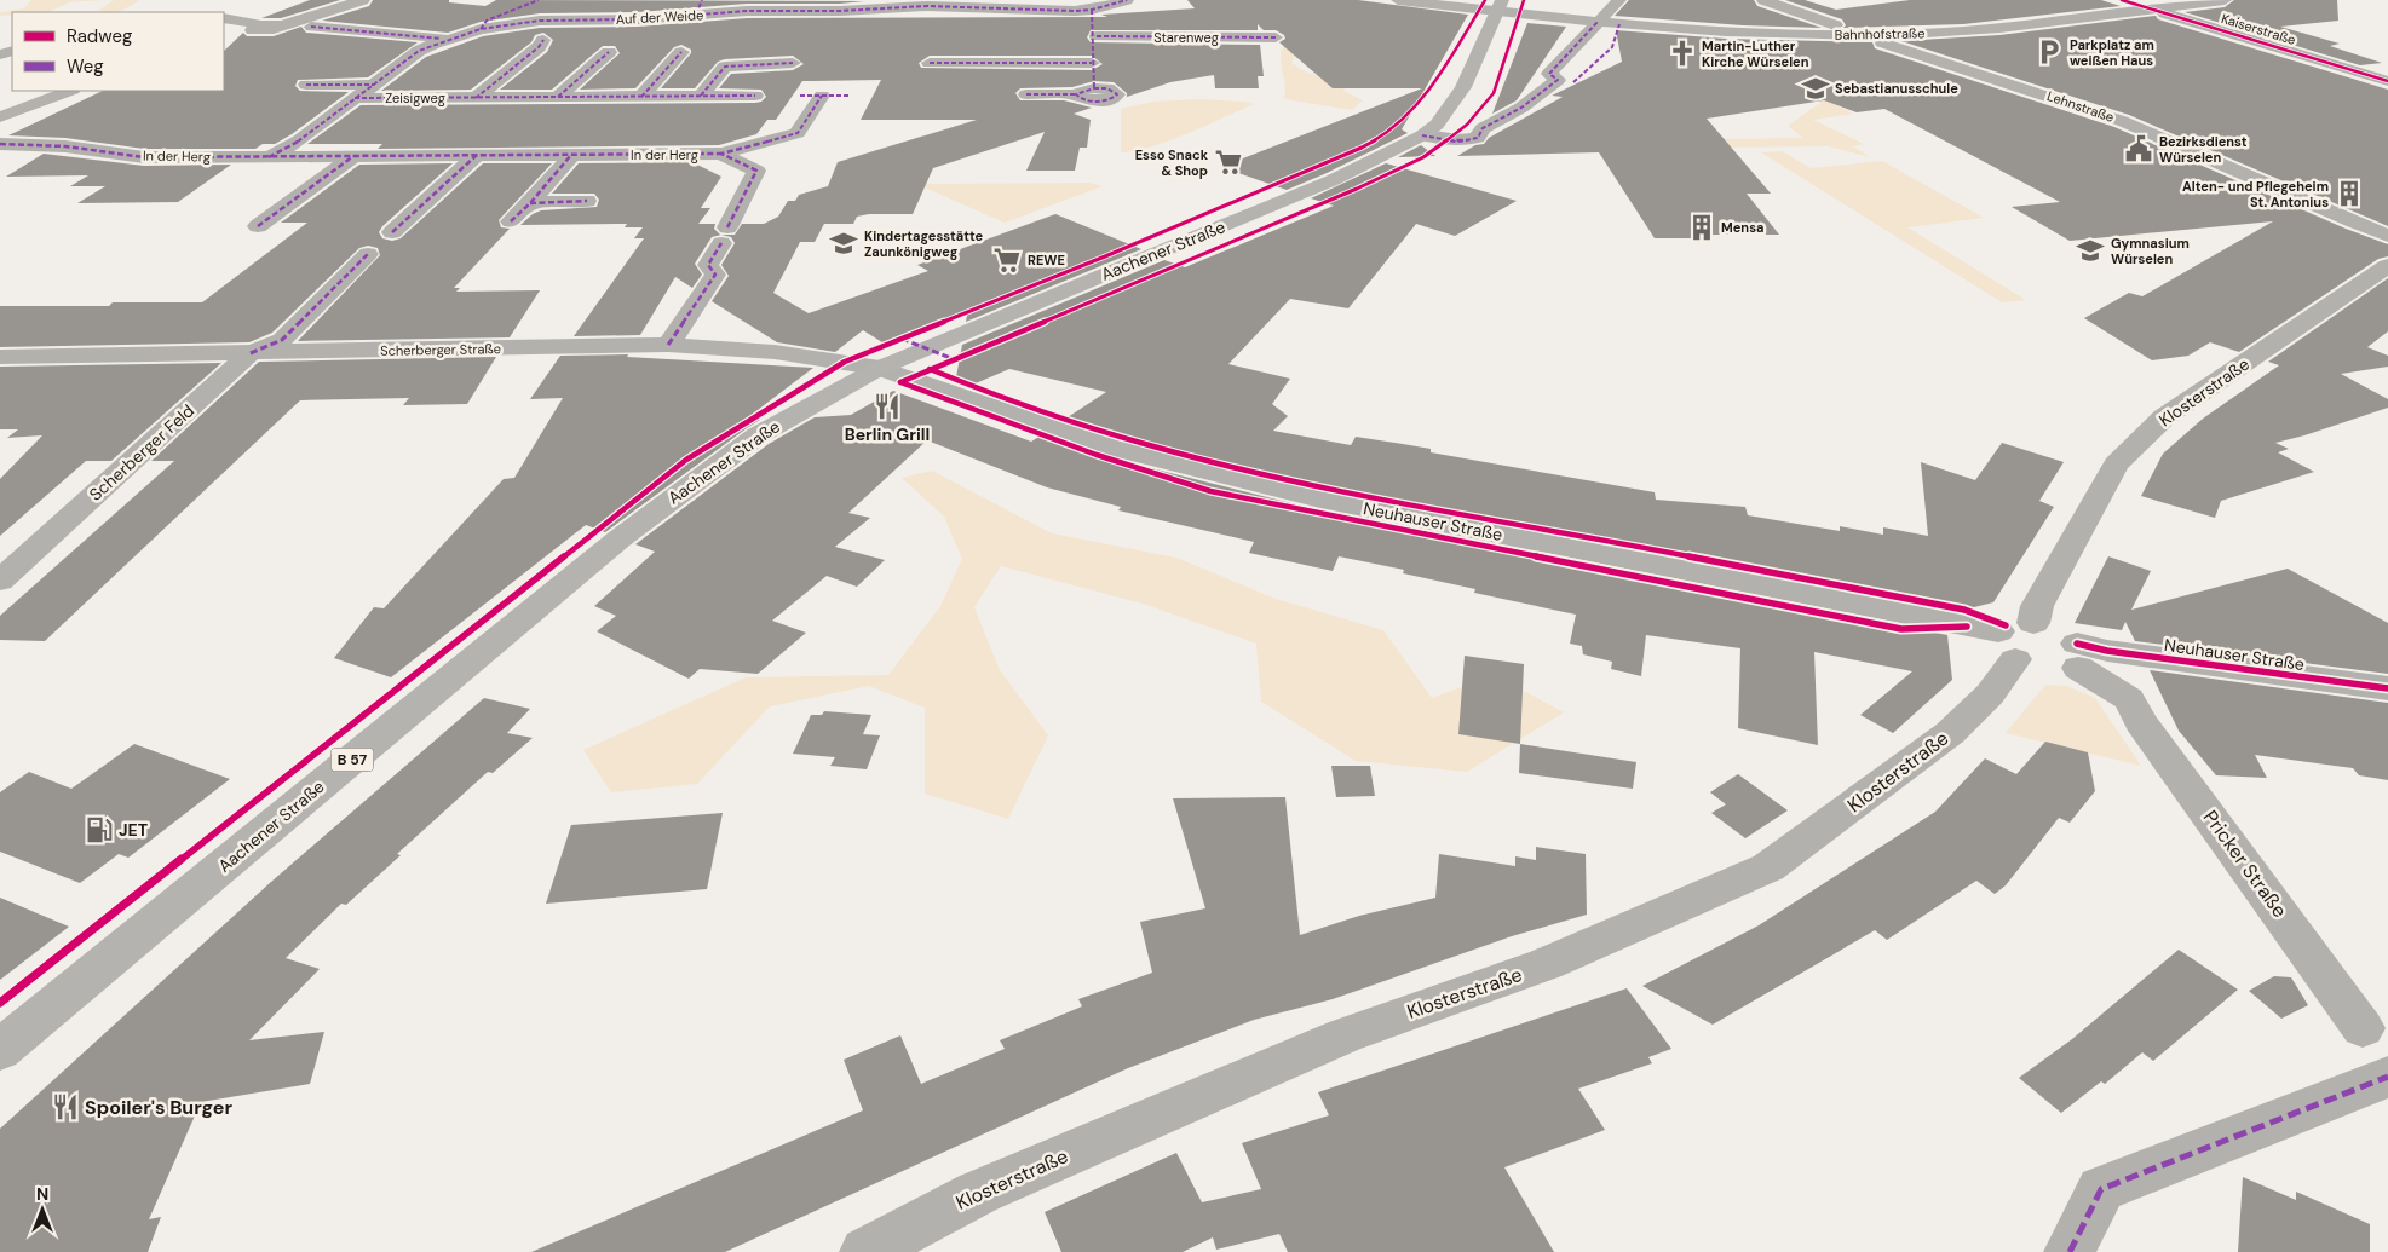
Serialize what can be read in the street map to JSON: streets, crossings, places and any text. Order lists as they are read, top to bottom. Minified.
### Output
{"streets":{"main road":["Aachener Straße","B 57"],"street":["Auf der Weide","Kaiserstraße","Bahnhofstraße","Starenweg","Zeisigweg","Lehnstraße","In der Herg","Scherberger Straße","Klosterstraße","Scherberger Feld","Neuhauser Straße","Pricker Straße"]},"crossings":[["Auf der Weide","Zeisigweg"],["Auf der Weide","In der Herg"],["Kaiserstraße","Bahnhofstraße"],["Bahnhofstraße","Lehnstraße"],["Bahnhofstraße","Aachener Straße"],["Aachener Straße","Scherberger Straße"],["Aachener Straße","Neuhauser Straße"],["Scherberger Straße","Scherberger Feld"],["Scherberger Straße","Neuhauser Straße"],["Klosterstraße","Neuhauser Straße"],["Neuhauser Straße","Pricker Straße"]],"places":{"parking":["Parkplatz am weißen Haus"],"church":["Martin-Luther Kirche Würselen"],"school or university":["Sebastianusschule","Kindertagesstätte Zaunkönigweg","Gymnasium Würselen"],"public building":["Bezirksdienst Würselen"],"supermarket":["Esso Snack & Shop","REWE"],"building":["Alten- und Pflegeheim St. Antonius","Mensa"],"restaurant":["Berlin Grill","Spoiler's Burger"],"fuel station":["JET"]},"legend":["Radweg","Weg"],"north":"top"}
